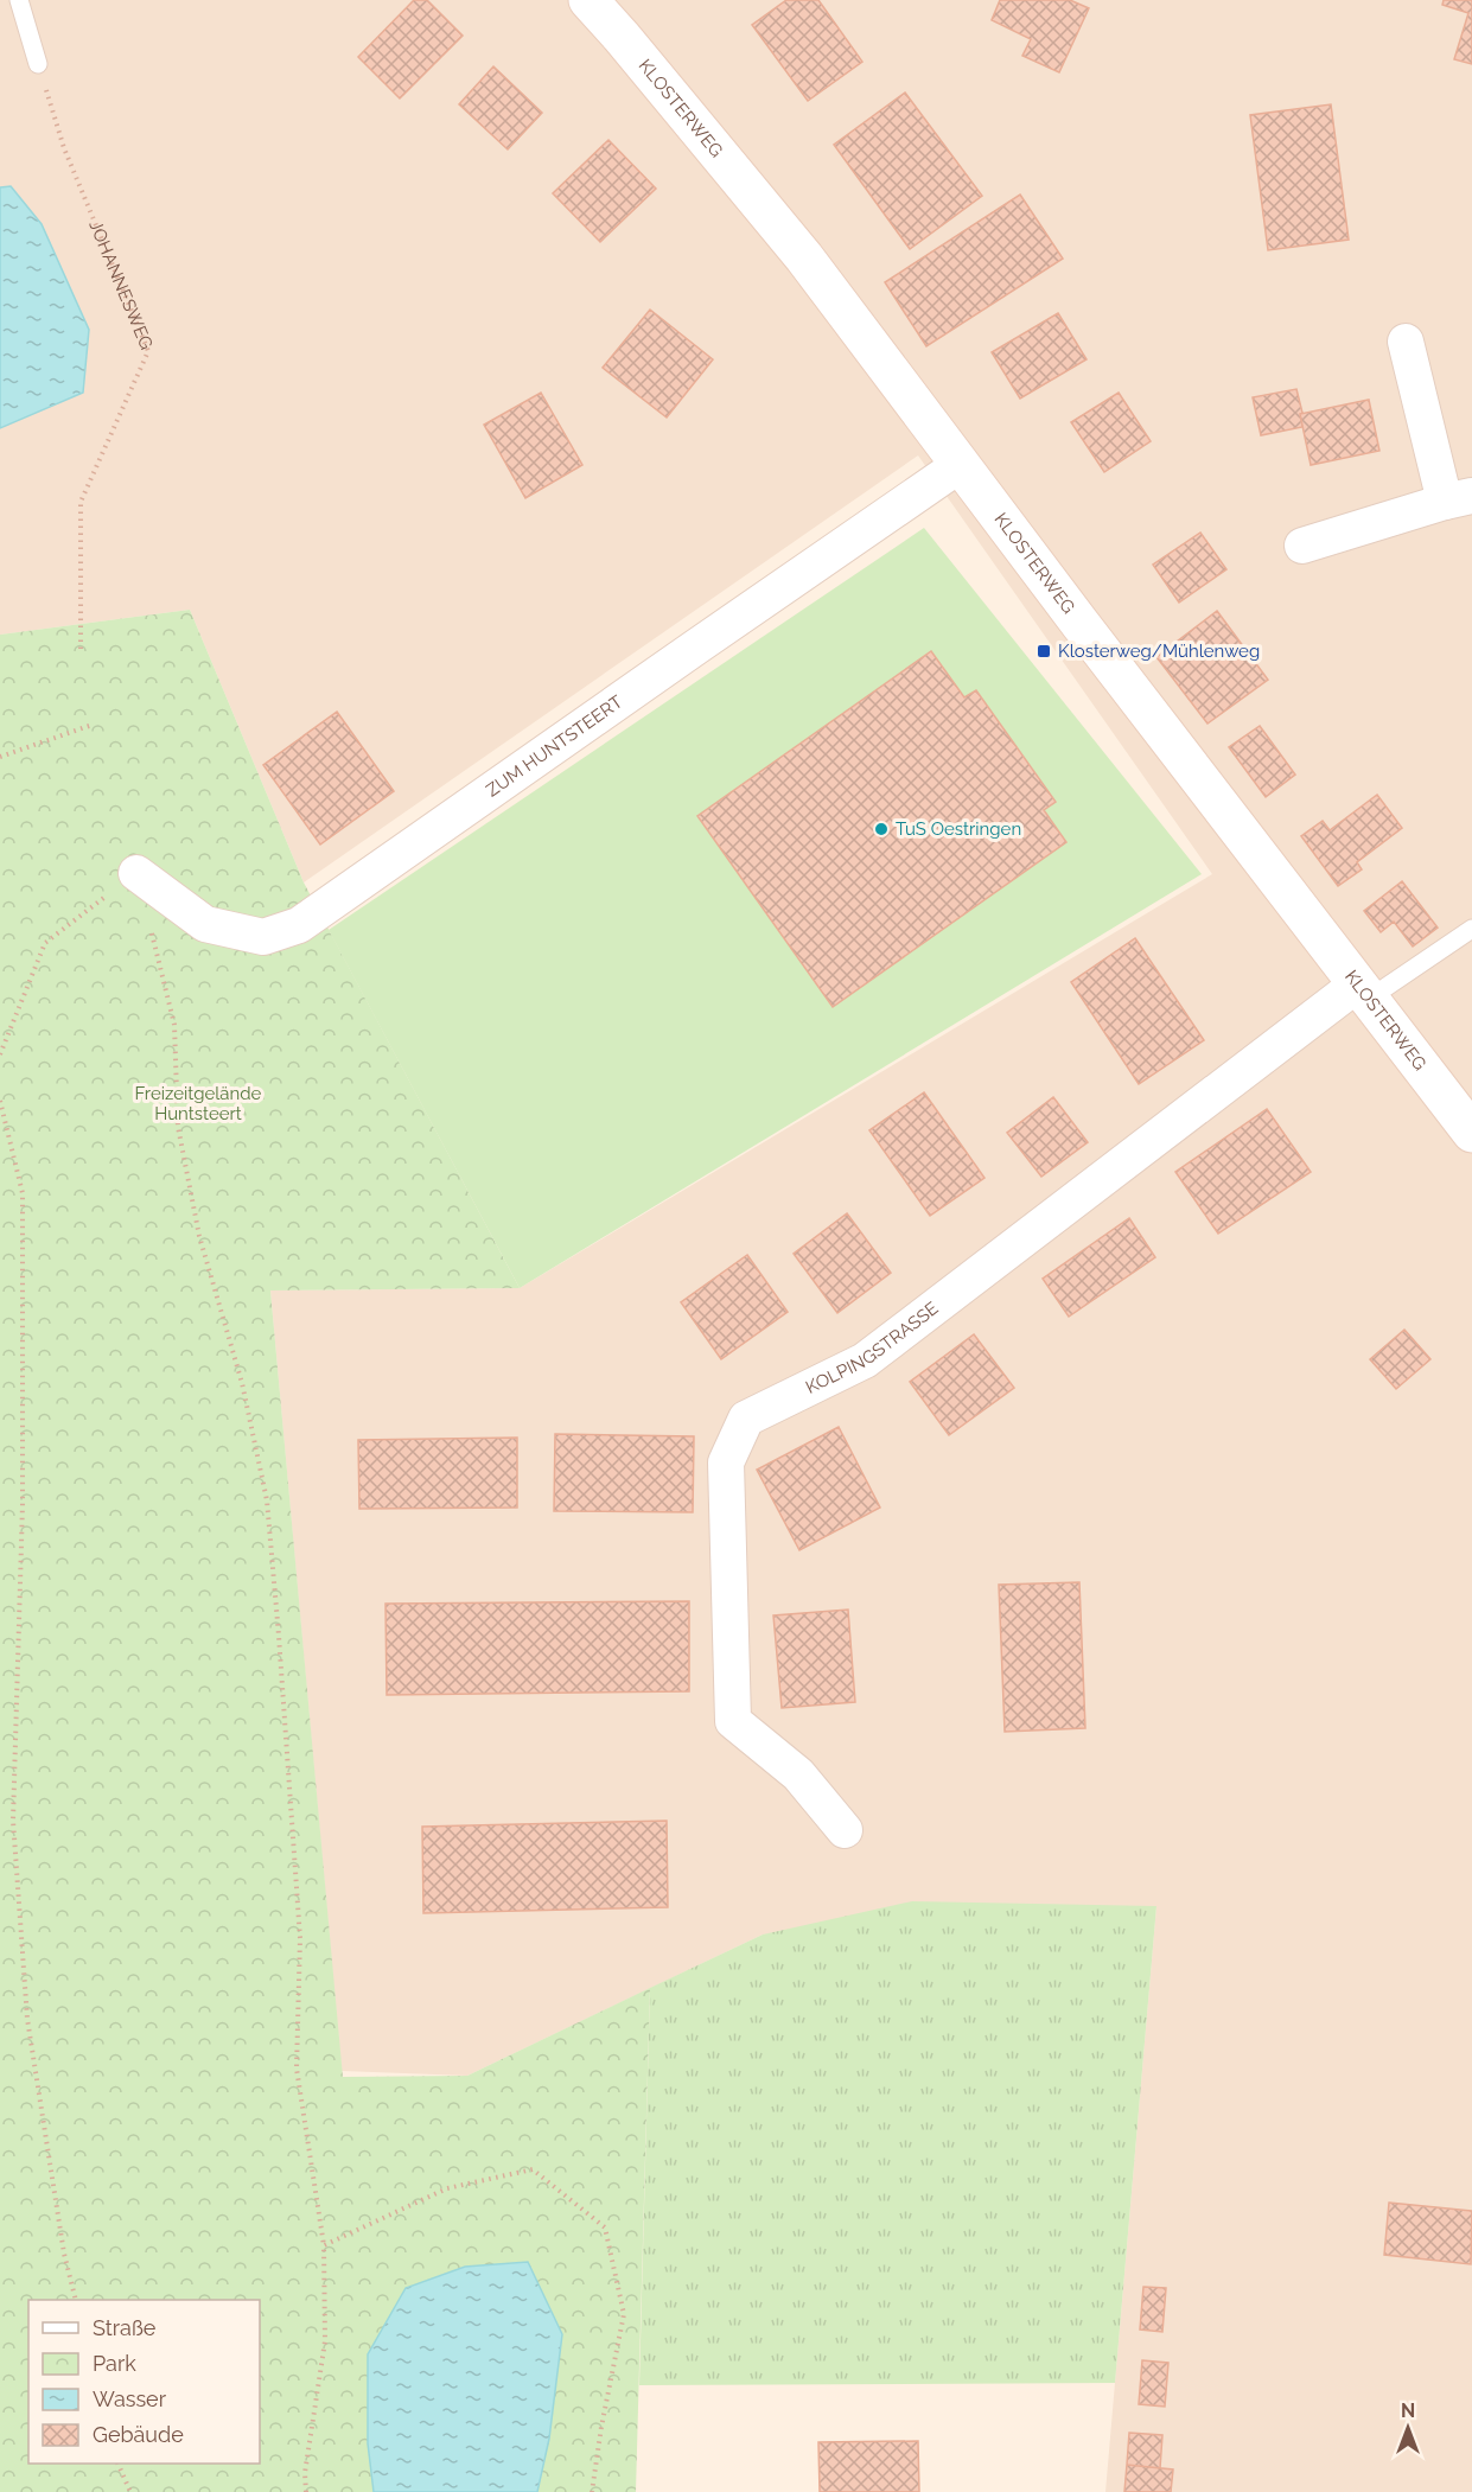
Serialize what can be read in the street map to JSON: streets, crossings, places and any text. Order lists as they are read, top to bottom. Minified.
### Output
{"streets":{"street":["KLOSTERWEG","ZUM HUNTSTEERT","KOLPINGSTRASSE"],"path":["JOHANNESWEG"]},"crossings":[["KLOSTERWEG","ZUM HUNTSTEERT"],["KLOSTERWEG","KOLPINGSTRASSE"]],"parks":["Freizeitgelände Huntsteert"],"places":{"transit":["Klosterweg/Mühlenweg"],"other":["TuS Oestringen"]},"legend":["Straße","Park","Wasser","Gebäude"],"north":"top"}
